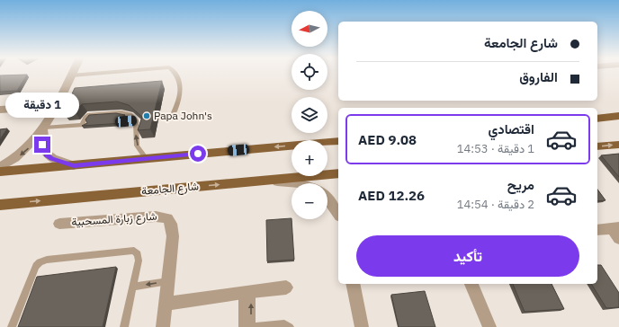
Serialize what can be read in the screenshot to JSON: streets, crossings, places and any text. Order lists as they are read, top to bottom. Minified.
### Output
{"streets":{"main road":["شارع الجامعة"],"street":["شارع زبارة المسحبية"]},"places":["Papa John's"],"north":"left","page":{"map_buttons":["+","−"],"banner":["شارع الجامعة","الفاروق"],"bubble":"1 دقيقة","list":[{"name":"اقتصادي","note":"1 دقيقة · 14:53","value":"AED 9.08"},{"name":"مريح","note":"2 دقيقة · 14:54","value":"AED 12.26"}],"buttons":"تأكيد"}}
